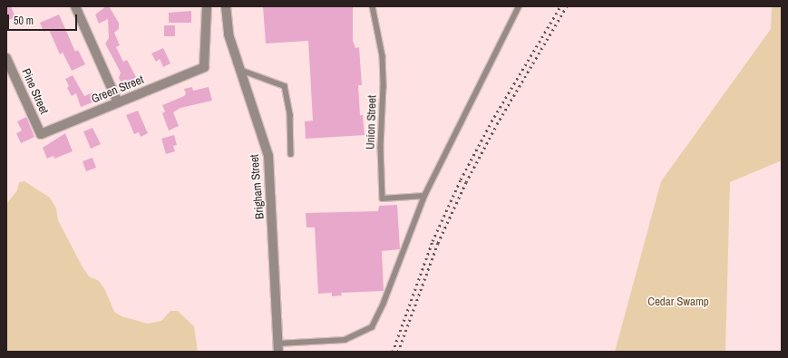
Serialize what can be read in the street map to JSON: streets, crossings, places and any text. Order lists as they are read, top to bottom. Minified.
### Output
{"streets":{"street":["Green Street","Pine Street","Brigham Street"],"lane":["Union Street"]},"crossings":[["Green Street","Pine Street"]],"parks":["Cedar Swamp"],"scale_bar":"50 m"}
